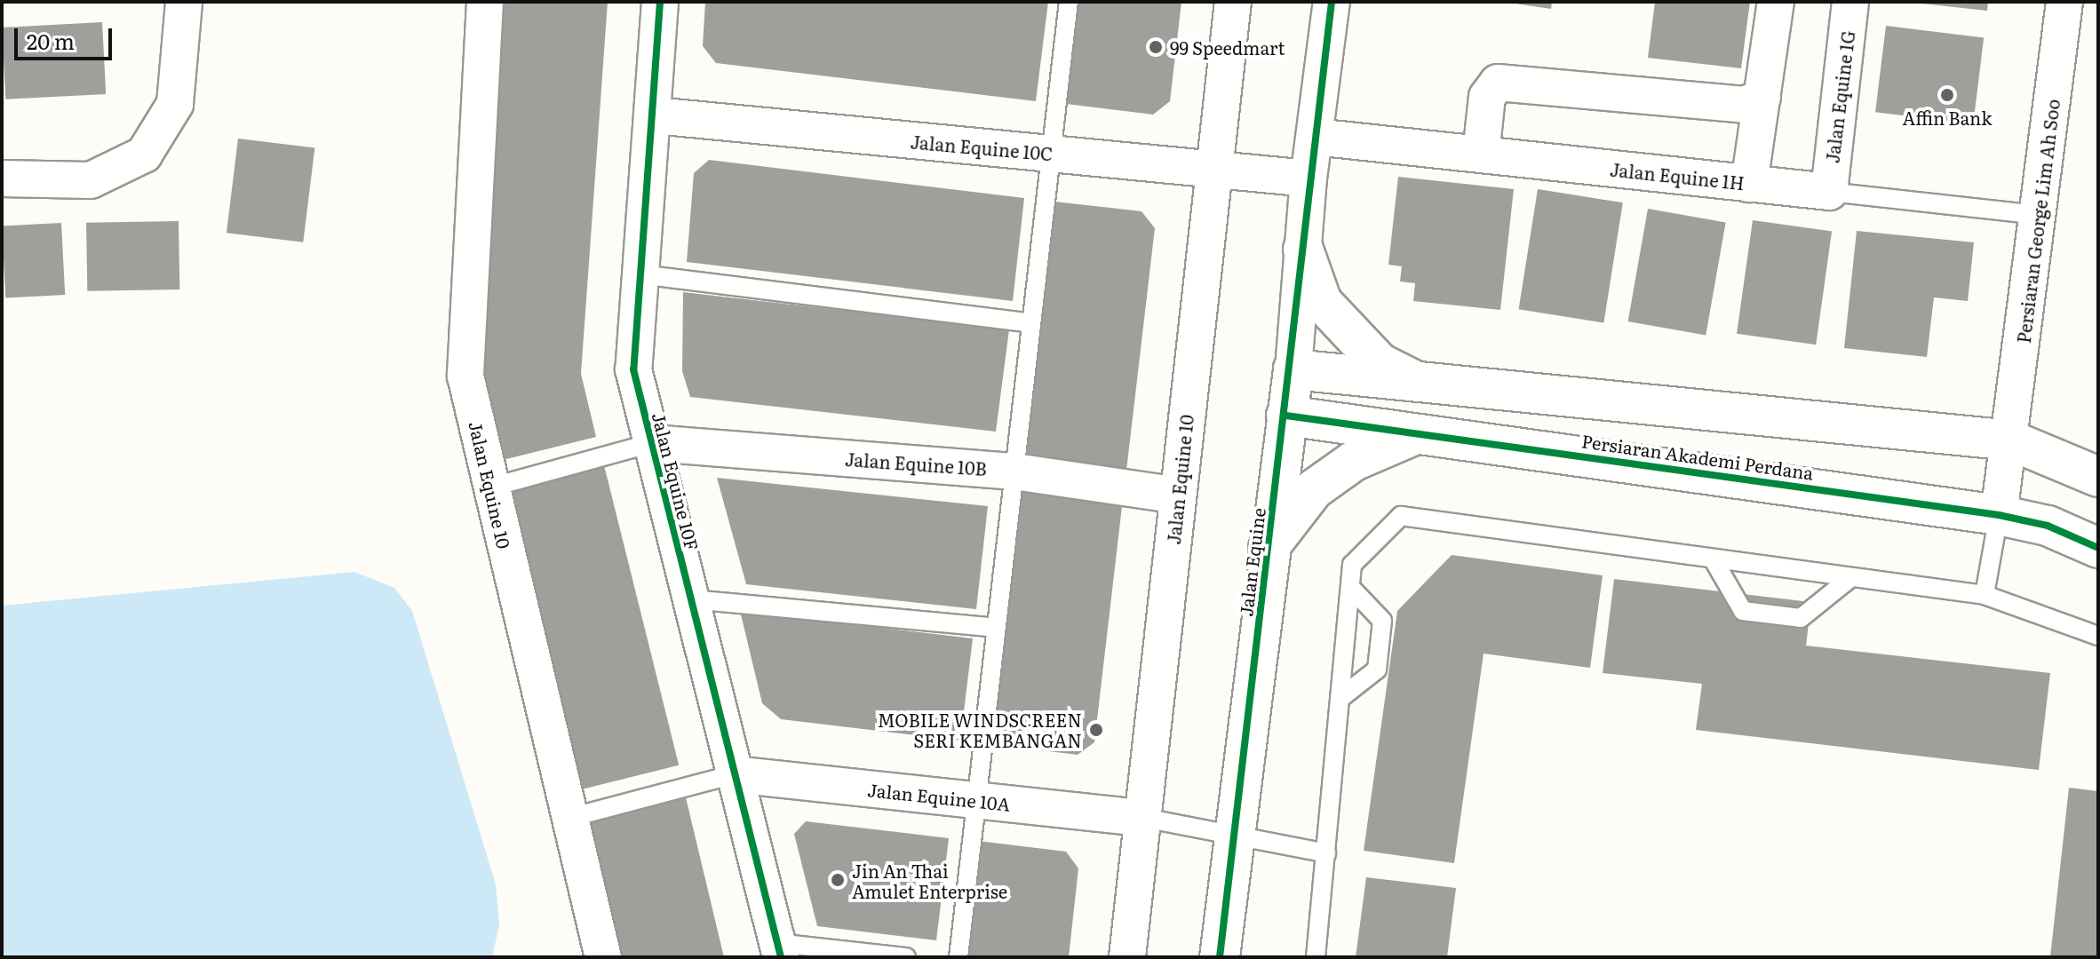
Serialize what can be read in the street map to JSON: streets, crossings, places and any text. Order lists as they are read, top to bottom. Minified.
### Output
{"streets":{"street":["Jalan Equine 1G","Jalan Equine 10C","Jalan Equine 1H","Persiaran George Lim Ah Soo","Persiaran Akademi Perdana","Jalan Equine 10B","Jalan Equine 10","Jalan Equine 10F","Jalan Equine","Jalan Equine 10A"]},"crossings":[["Jalan Equine 1G","Jalan Equine 1H"],["Jalan Equine 10C","Jalan Equine 10"],["Jalan Equine 10C","Jalan Equine 10F"],["Jalan Equine 10C","Jalan Equine"],["Jalan Equine 1H","Persiaran George Lim Ah Soo"],["Jalan Equine 1H","Jalan Equine"],["Persiaran George Lim Ah Soo","Persiaran Akademi Perdana"],["Persiaran Akademi Perdana","Jalan Equine"],["Jalan Equine 10B","Jalan Equine 10"],["Jalan Equine 10B","Jalan Equine 10F"],["Jalan Equine 10","Jalan Equine 10A"],["Jalan Equine 10F","Jalan Equine 10A"]],"places":["99 Speedmart","Affin Bank","MOBILE WINDSCREEN SERI KEMBANGAN","Jin An Thai Amulet Enterprise"],"scale_bar":"20 m"}
